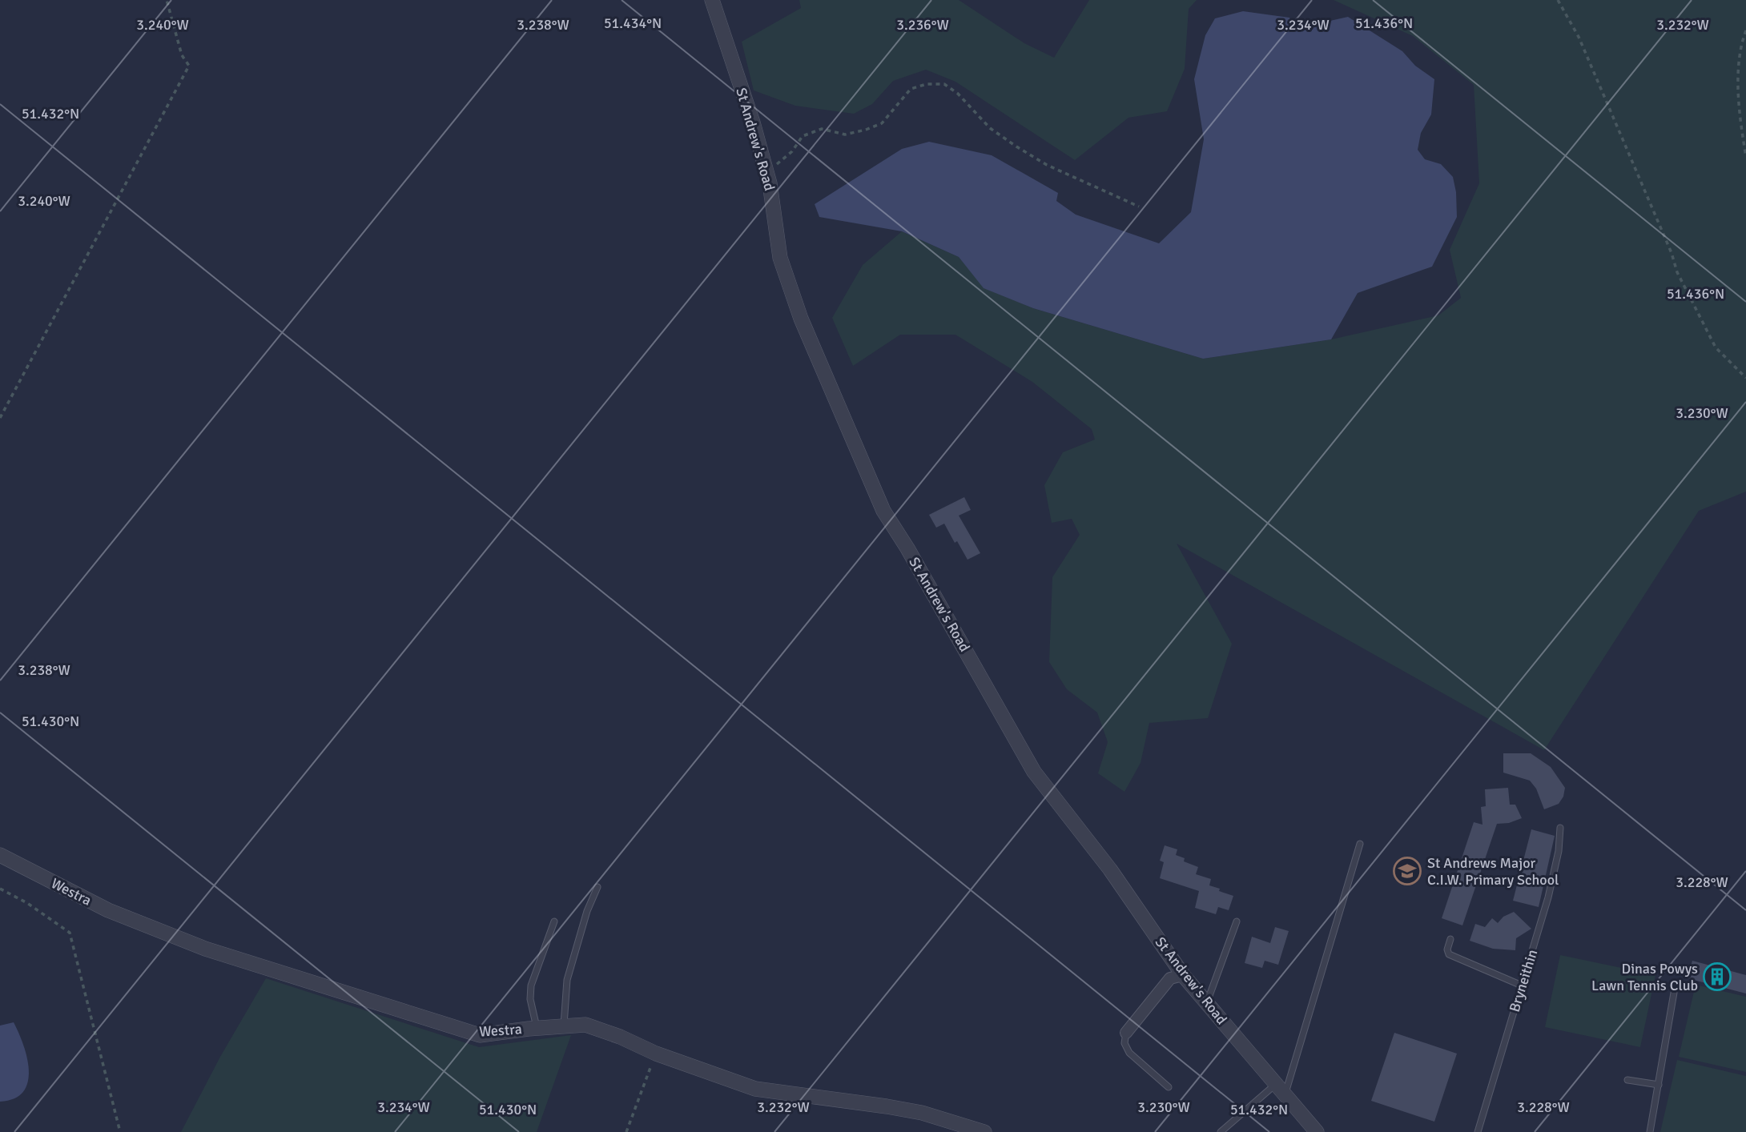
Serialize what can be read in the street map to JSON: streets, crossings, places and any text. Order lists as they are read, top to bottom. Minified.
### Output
{"streets":{"street":["St Andrew's Road","Westra"],"lane":["Bryneithin"]},"places":{"school or university":["St Andrews Major C.I.W. Primary School"],"building":["Dinas Powys Lawn Tennis Club"]},"coordinates":["51.436°N","51.434°N","3.236°W","3.234°W","3.232°W","3.240°W","3.238°W","51.432°N","3.230°W","51.430°N","3.228°W"]}
